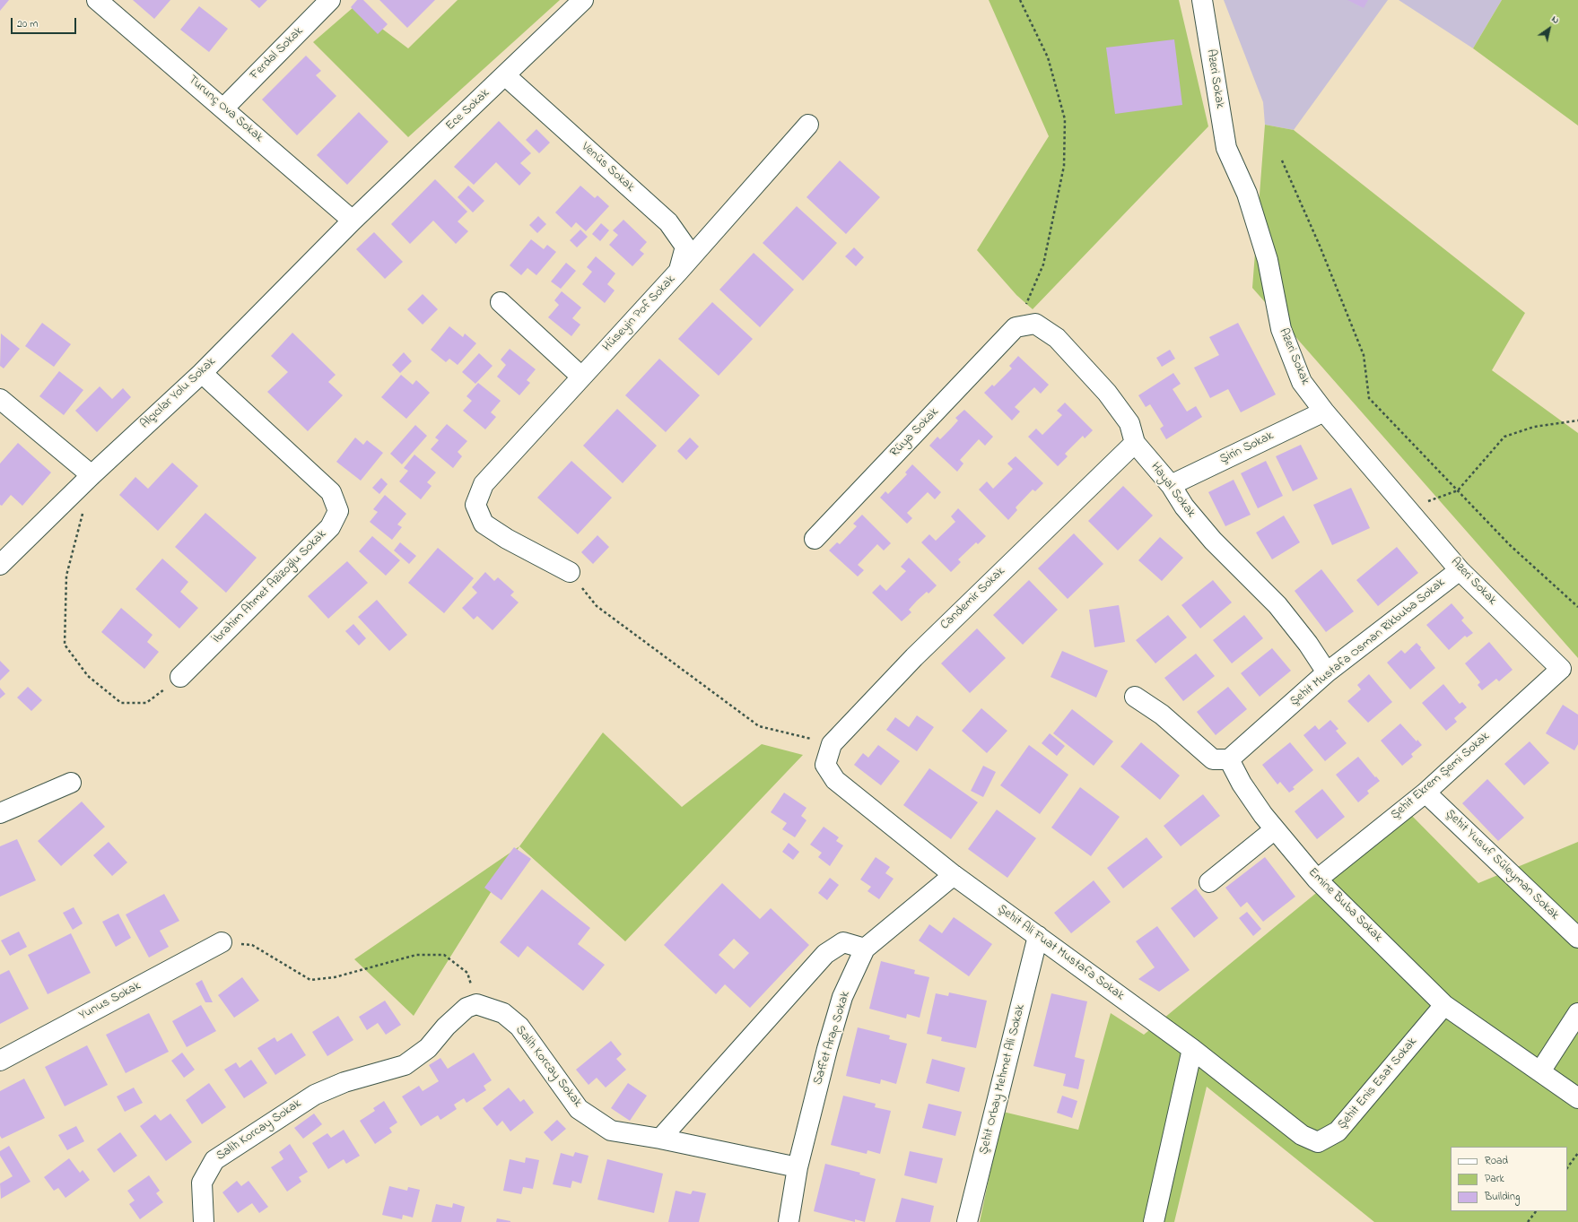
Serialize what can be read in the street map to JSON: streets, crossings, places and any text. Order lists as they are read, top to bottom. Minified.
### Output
{"streets":{"street":["Ferdal Sokak","Azeri Sokak","Turunç Ova Sokak","Ece Sokak","Venüs Sokak","Hüseyin Pof Sokak","Alçıcılar Yolu Sokak","Rüya Sokak","Şirin Sokak","Hayal Sokak","İbrahim Ahmet Azizoğlu Sokak","Candemir Sokak","Şehit Mustafa Osman Rikbuba Sokak","Şehit Ekrem Şemi Sokak","Şehit Yusuf Süleyman Sokak","Emine Buba Sokak","Şehit Ali Fuat Mustafa Sokak","Yunus Sokak","Saffet Arap Sokak","Salih Korcay Sokak","Şehit Orbay Mehmet Ali Sokak","Şehit Enis Esat Sokak"]},"crossings":[["Ferdal Sokak","Turunç Ova Sokak"],["Azeri Sokak","Şirin Sokak"],["Azeri Sokak","Şehit Mustafa Osman Rikbuba Sokak"],["Azeri Sokak","Şehit Ekrem Şemi Sokak"],["Turunç Ova Sokak","Ece Sokak"],["Turunç Ova Sokak","Alçıcılar Yolu Sokak"],["Ece Sokak","Venüs Sokak"],["Ece Sokak","Alçıcılar Yolu Sokak"],["Venüs Sokak","Hüseyin Pof Sokak"],["Alçıcılar Yolu Sokak","İbrahim Ahmet Azizoğlu Sokak"],["Rüya Sokak","Hayal Sokak"],["Şirin Sokak","Hayal Sokak"],["Hayal Sokak","Candemir Sokak"],["Hayal Sokak","Şehit Mustafa Osman Rikbuba Sokak"],["Candemir Sokak","Şehit Ali Fuat Mustafa Sokak"],["Şehit Mustafa Osman Rikbuba Sokak","Emine Buba Sokak"],["Şehit Ekrem Şemi Sokak","Şehit Yusuf Süleyman Sokak"],["Şehit Ekrem Şemi Sokak","Emine Buba Sokak"],["Emine Buba Sokak","Şehit Enis Esat Sokak"],["Şehit Ali Fuat Mustafa Sokak","Saffet Arap Sokak"],["Şehit Ali Fuat Mustafa Sokak","Şehit Orbay Mehmet Ali Sokak"],["Şehit Ali Fuat Mustafa Sokak","Şehit Enis Esat Sokak"],["Saffet Arap Sokak","Salih Korcay Sokak"]],"legend":["Road","Park","Building"],"scale_bar":"20 m","north":"top right"}
